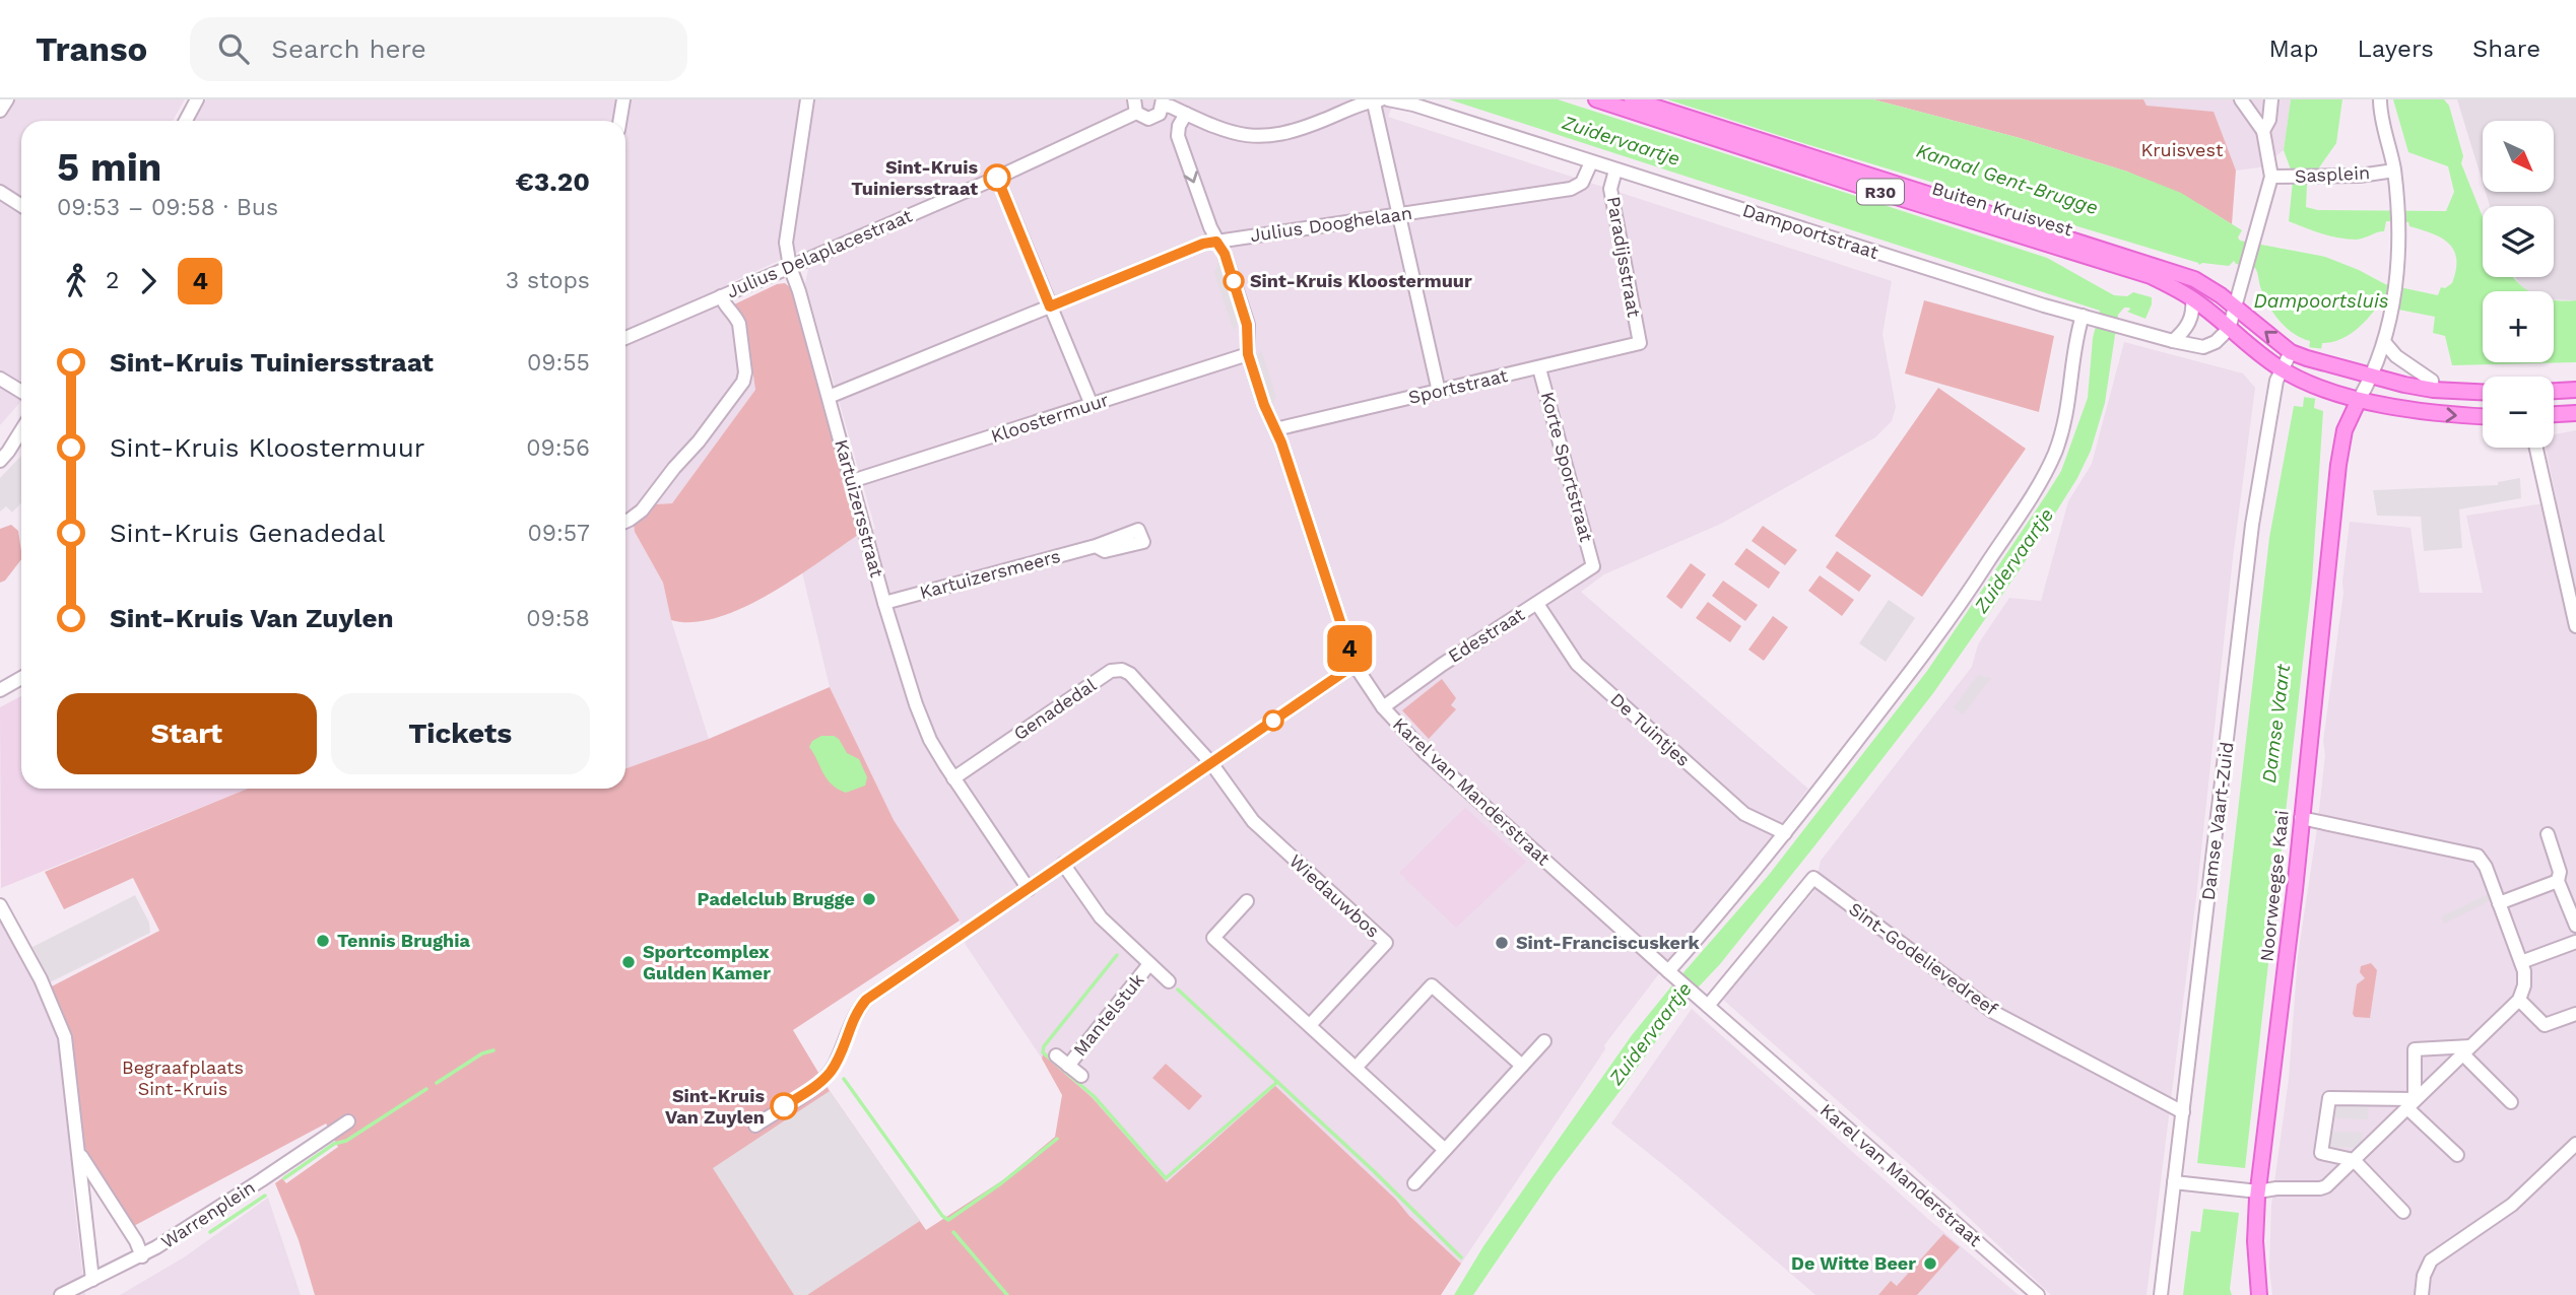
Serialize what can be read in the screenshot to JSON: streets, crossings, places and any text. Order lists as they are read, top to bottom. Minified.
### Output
{"streets":{"main road":["R30","Buiten Kruisvest","Noorweegse Kaai"],"street":["Sasplein","Julius Dooghelaan","Dampoortstraat","Julius Delaplacestraat","Paradijsstraat","Sportstraat","Kloostermuur","Korte Sportstraat","Kartuizersstraat","Kartuizersmeers","Edestraat","Genadedal","De Tuintjes","Karel van Manderstraat","Damse Vaart-Zuid","Wiedauwbos","Sint-Godelievedreef","Mantelstuk","Warrenplein"]},"crossings":[["Sasplein","R30"],["Sasplein","Buiten Kruisvest"],["Sasplein","Noorweegse Kaai"],["R30","Buiten Kruisvest"],["R30","Noorweegse Kaai"],["Buiten Kruisvest","Dampoortstraat"],["Buiten Kruisvest","Damse Vaart-Zuid"],["Buiten Kruisvest","Noorweegse Kaai"],["Julius Dooghelaan","Dampoortstraat"],["Julius Dooghelaan","Kartuizersstraat"],["Julius Dooghelaan","Karel van Manderstraat"],["Dampoortstraat","Julius Delaplacestraat"],["Dampoortstraat","Paradijsstraat"],["Dampoortstraat","Karel van Manderstraat"],["Julius Delaplacestraat","Kartuizersstraat"],["Paradijsstraat","Sportstraat"],["Sportstraat","Korte Sportstraat"],["Sportstraat","Karel van Manderstraat"],["Kloostermuur","Kartuizersstraat"],["Kloostermuur","Karel van Manderstraat"],["Korte Sportstraat","Edestraat"],["Kartuizersstraat","Kartuizersmeers"],["Kartuizersstraat","Genadedal"],["Edestraat","De Tuintjes"],["Edestraat","Karel van Manderstraat"],["Genadedal","Wiedauwbos"],["Karel van Manderstraat","Sint-Godelievedreef"],["Damse Vaart-Zuid","Sint-Godelievedreef"]],"water":["Zuidervaartje","Kanaal Gent-Brugge","Dampoortsluis","Damse Vaart"],"parks":["Kruisvest","Begraafplaats Sint-Kruis"],"places":["Sint-Kruis Tuiniersstraat","Sint-Kruis Kloostermuur","Padelclub Brugge","Tennis Brughia","Sint-Franciscuskerk","Sportcomplex Gulden Kamer","Sint-Kruis Van Zuylen","De Witte Beer"],"lines":["bus line 4"],"north":"bottom right","page":{"header":"Transo","search":"Search here","nav":["Map","Layers","Share"],"on_map":"4","map_buttons":["+","−"],"heading":["5 min","09:53 – 09:58 · Bus","€3.20"],"legs":["2","4","3 stops"],"list":[{"name":"Sint-Kruis Tuiniersstraat","value":"09:55"},{"name":"Sint-Kruis Kloostermuur","value":"09:56"},{"name":"Sint-Kruis Genadedal","value":"09:57"},{"name":"Sint-Kruis Van Zuylen","value":"09:58"}],"buttons":["Start","Tickets"]}}
